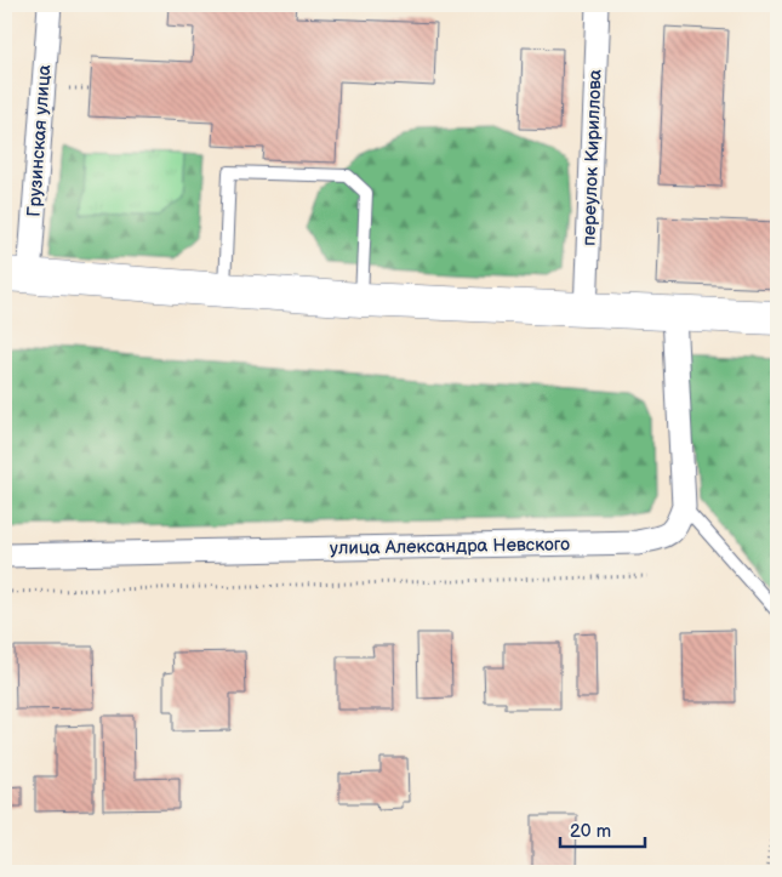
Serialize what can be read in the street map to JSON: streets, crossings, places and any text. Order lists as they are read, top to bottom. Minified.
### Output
{"streets":{"street":["Грузинская улица","переулок Кириллова","улица Александра Невского"]},"scale_bar":"20 m"}
